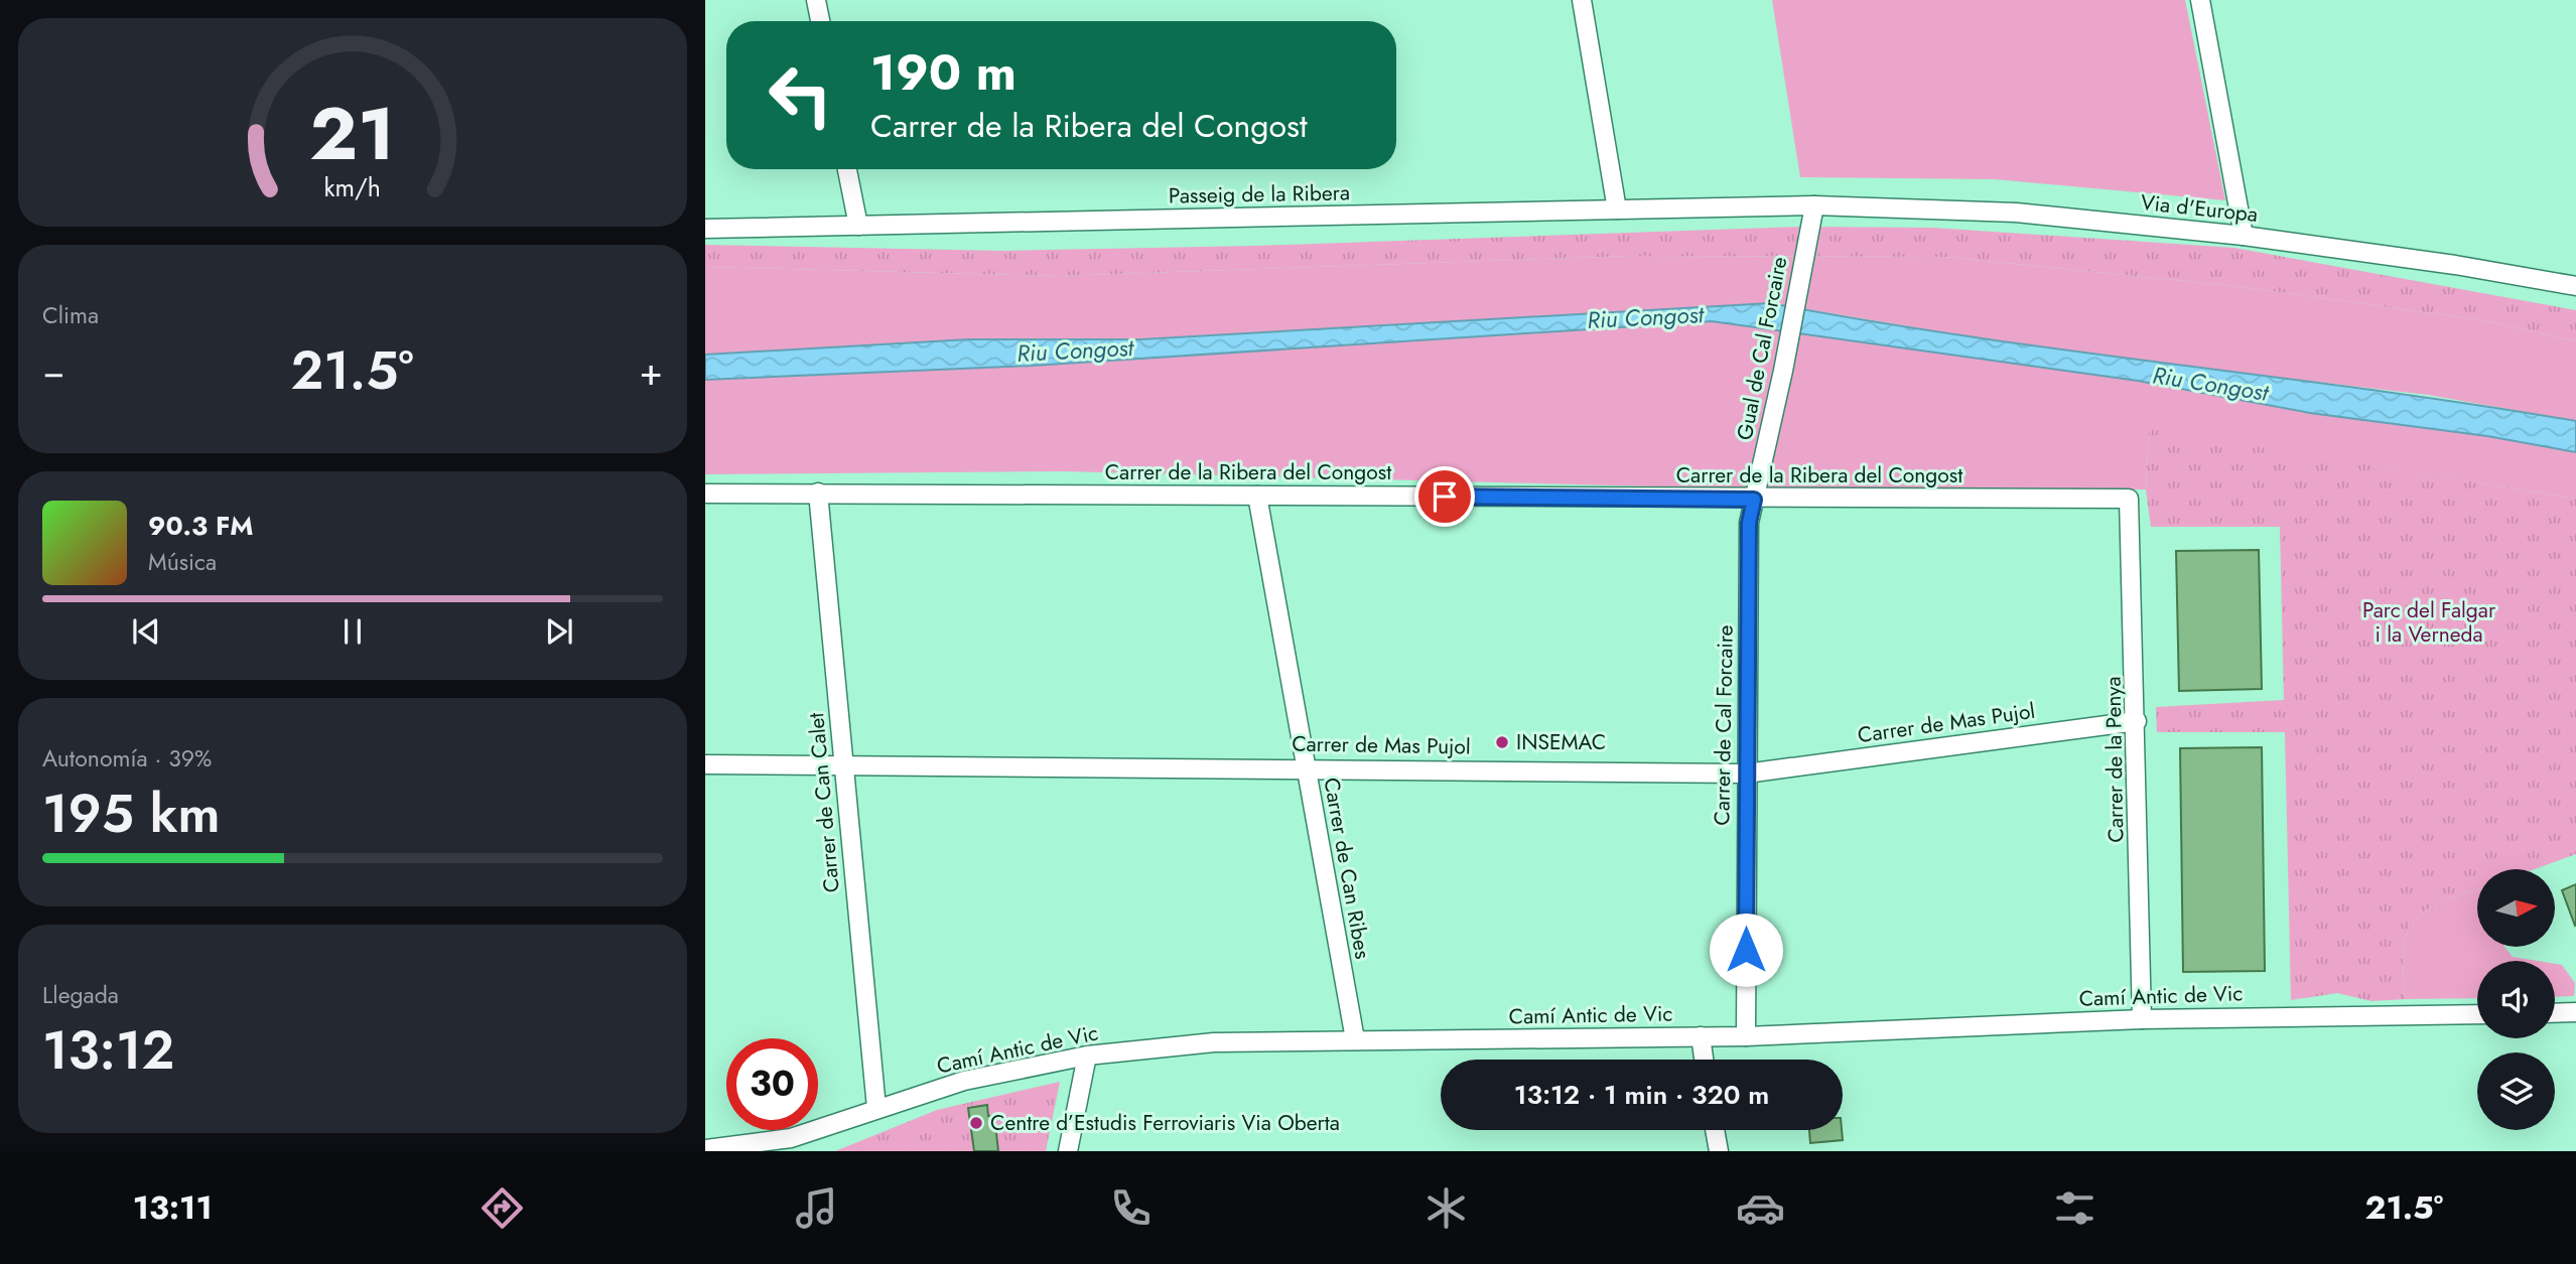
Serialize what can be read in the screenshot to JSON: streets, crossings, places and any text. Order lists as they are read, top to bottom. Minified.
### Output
{"streets":{"street":["Passeig de la Ribera","Via d'Europa","Gual de Cal Forcaire","Carrer de la Ribera del Congost","Carrer de Mas Pujol","Carrer de Cal Forcaire","Carrer de la Penya","Carrer de Can Calet","Carrer de Can Ribes","Camí Antic de Vic"]},"crossings":[["Passeig de la Ribera","Via d'Europa"],["Passeig de la Ribera","Gual de Cal Forcaire"],["Via d'Europa","Gual de Cal Forcaire"],["Gual de Cal Forcaire","Carrer de la Ribera del Congost"],["Gual de Cal Forcaire","Carrer de Cal Forcaire"],["Carrer de la Ribera del Congost","Carrer de Cal Forcaire"],["Carrer de la Ribera del Congost","Carrer de la Penya"],["Carrer de la Ribera del Congost","Carrer de Can Calet"],["Carrer de la Ribera del Congost","Carrer de Can Ribes"],["Carrer de Mas Pujol","Carrer de Cal Forcaire"],["Carrer de Mas Pujol","Carrer de la Penya"],["Carrer de Mas Pujol","Carrer de Can Calet"],["Carrer de Mas Pujol","Carrer de Can Ribes"],["Carrer de Cal Forcaire","Camí Antic de Vic"],["Carrer de la Penya","Camí Antic de Vic"],["Carrer de Can Calet","Camí Antic de Vic"],["Carrer de Can Ribes","Camí Antic de Vic"]],"water":["Riu Congost"],"parks":["Parc del Falgar i la Verneda"],"places":["INSEMAC","Centre d’Estudis Ferroviaris Via Oberta"],"north":"right","page":{"turn":["190 m","Carrer de la Ribera del Congost"],"tile":["Clima",["Autonomía · 39%","195 km"],["Llegada","13:12"]],"heat":["−","21.5°","+"],"song":["90.3 FM","Música"],"limit":"30","trip":"13:12 · 1 min · 320 m","tabs":["13:11","21.5°"],"gauge":["21","km/h"]}}
